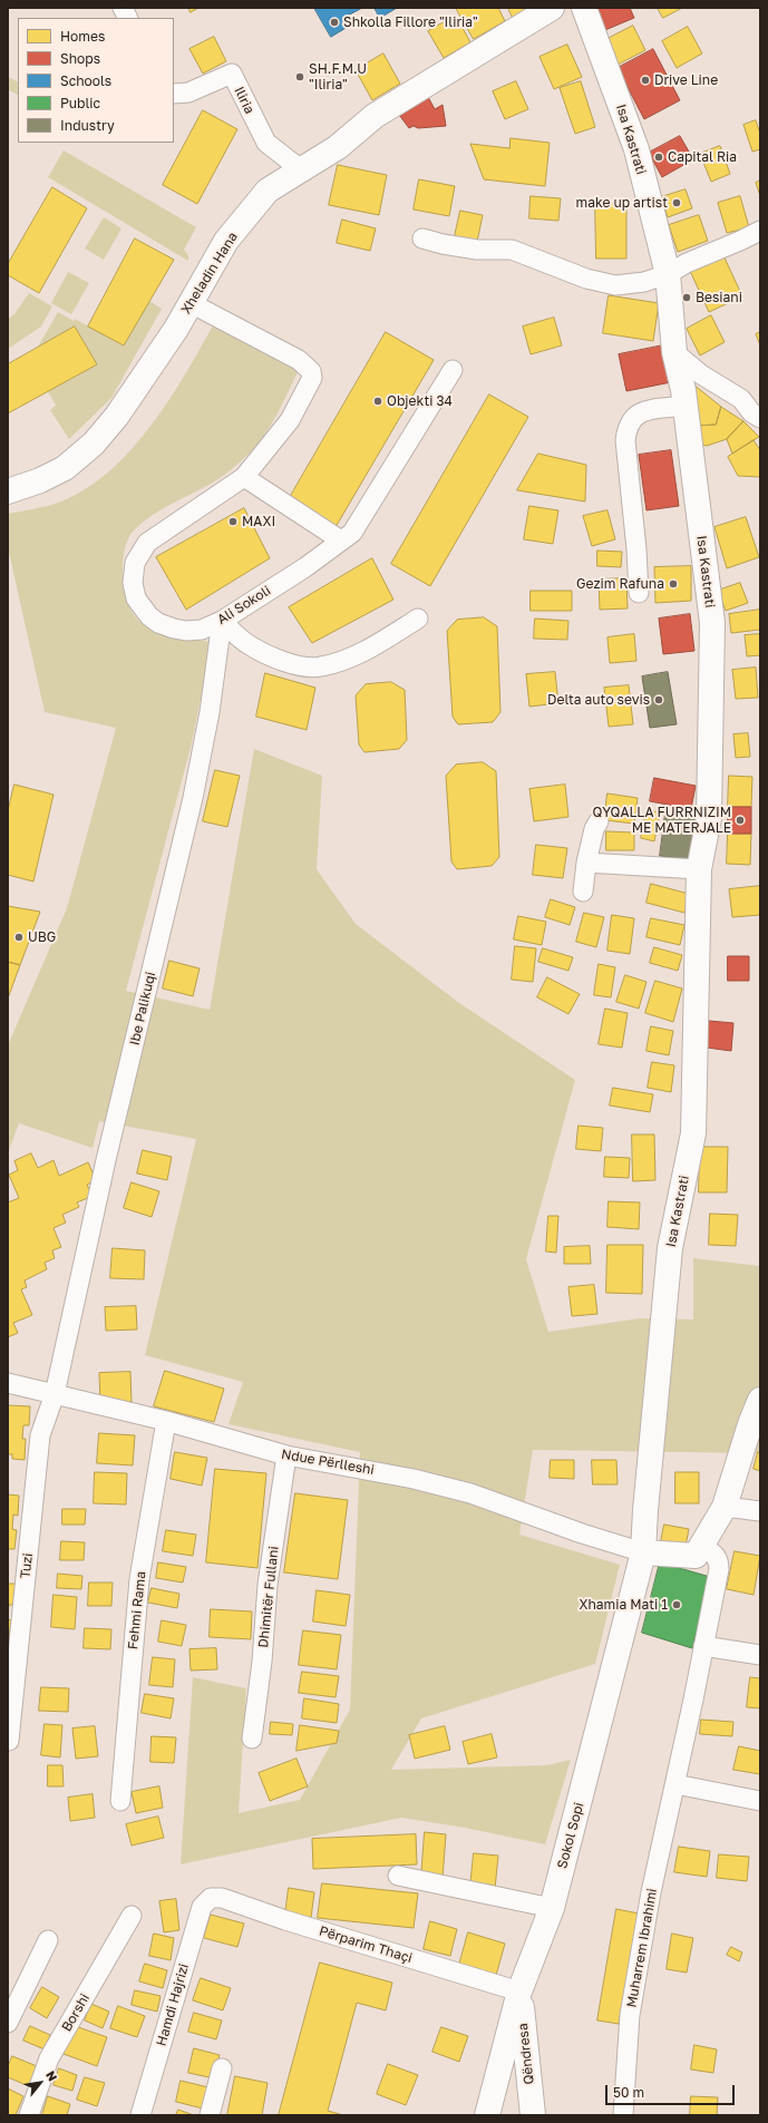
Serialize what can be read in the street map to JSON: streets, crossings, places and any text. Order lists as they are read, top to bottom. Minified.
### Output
{"streets":{"street":["Iliria","Isa Kastrati","Xheladin Hana","Ali Sokoli","Ibe Palikuqi","Ndue Përlleshi","Tuzi","Dhimitër Fullani","Fehmi Rama","Sokol Sopi","Përparim Thaçi","Muharrem Ibrahimi","Hamdi Hajrizi","Borshi","Qëndresa"]},"crossings":[["Iliria","Xheladin Hana"],["Isa Kastrati","Ndue Përlleshi"],["Isa Kastrati","Sokol Sopi"],["Xheladin Hana","Ali Sokoli"],["Ali Sokoli","Ibe Palikuqi"],["Ibe Palikuqi","Ndue Përlleshi"],["Ibe Palikuqi","Tuzi"],["Ndue Përlleshi","Tuzi"],["Ndue Përlleshi","Dhimitër Fullani"],["Ndue Përlleshi","Fehmi Rama"],["Ndue Përlleshi","Sokol Sopi"],["Sokol Sopi","Përparim Thaçi"],["Sokol Sopi","Qëndresa"],["Përparim Thaçi","Hamdi Hajrizi"],["Përparim Thaçi","Qëndresa"]],"places":["Shkolla Fillore \"Iliria\"","SH.F.M.U \"Iliria\"","Drive Line","Capital Ria","make up artist","Besiani","Objekti 34","MAXI","Gezim Rafuna","Delta auto sevis","QYQALLA FURRNIZIM ME MATERJALE","UBG","Xhamia Mati 1"],"legend":["Homes","Shops","Schools","Public","Industry"],"scale_bar":"50 m","north":"top right"}
